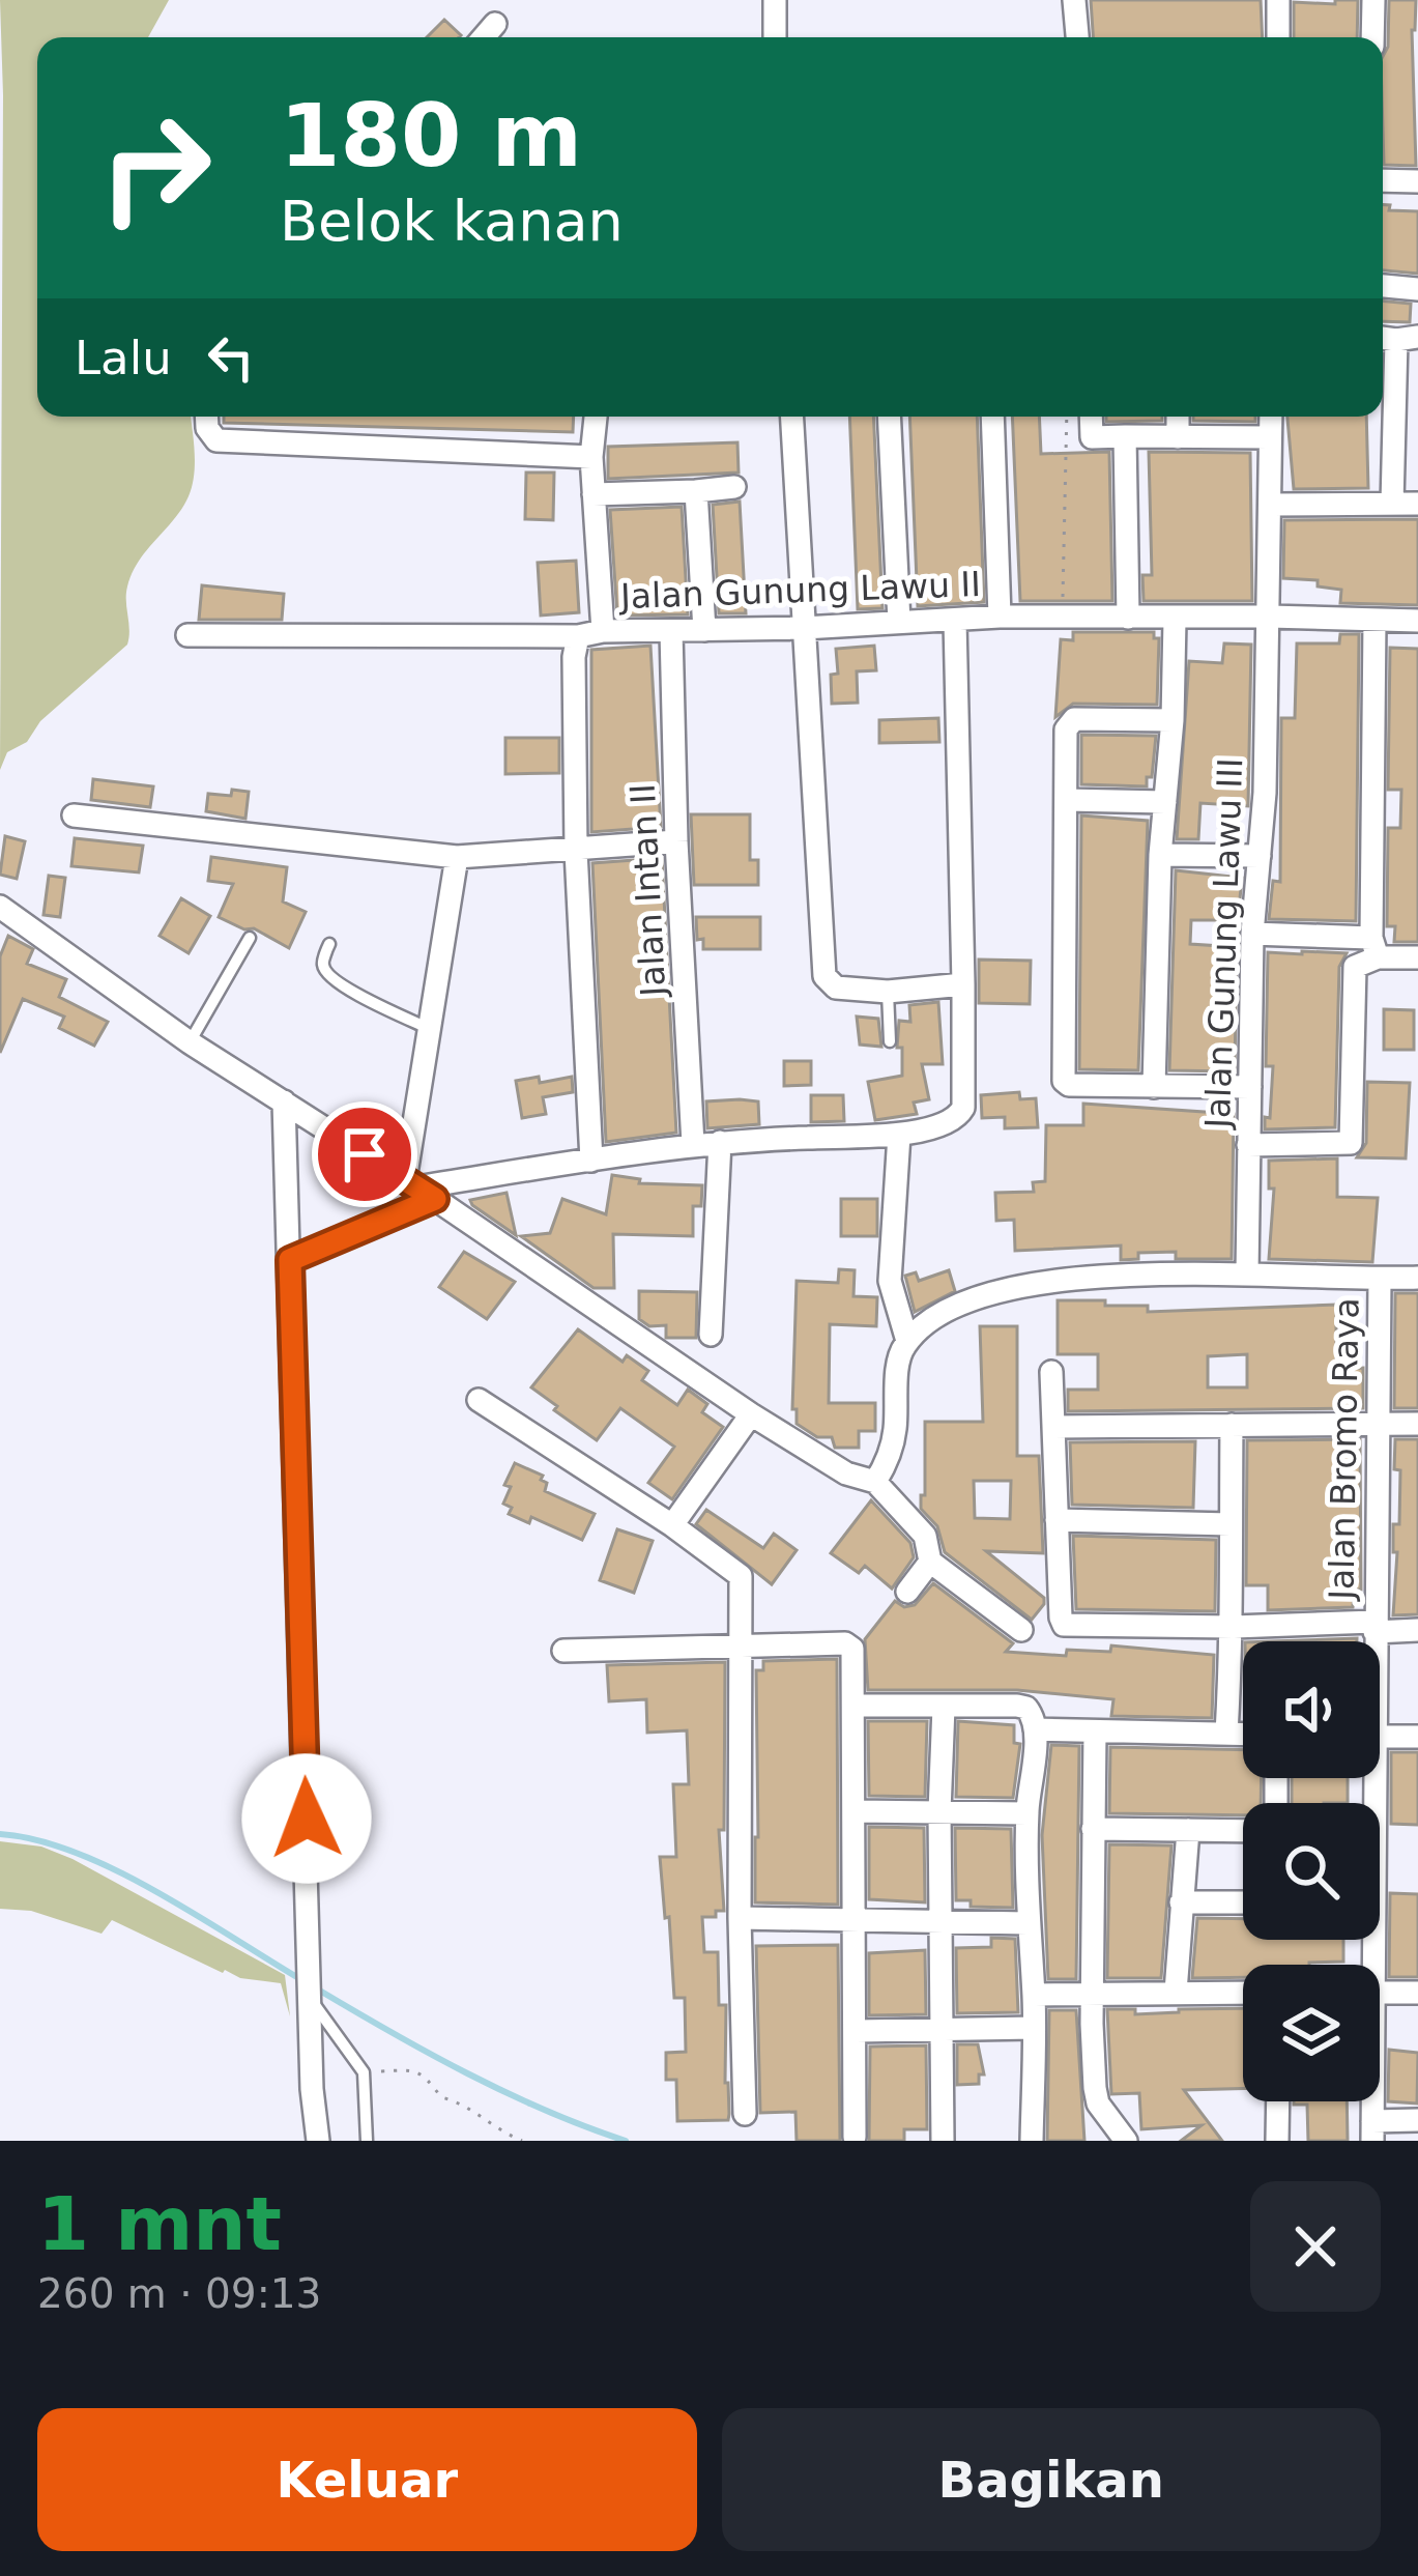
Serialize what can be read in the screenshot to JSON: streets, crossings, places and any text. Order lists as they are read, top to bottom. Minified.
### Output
{"streets":{"street":["Jalan Gunung Lawu II","Jalan Intan II","Jalan Gunung Lawu III","Jalan Bromo Raya"]},"crossings":[["Jalan Gunung Lawu II","Jalan Intan II"],["Jalan Gunung Lawu II","Jalan Gunung Lawu III"]],"page":{"turn":["180 m","Belok kanan"],"then":"Lalu","heading":["1 mnt","260 m · 09:13"],"buttons":["Keluar","Bagikan"]}}
